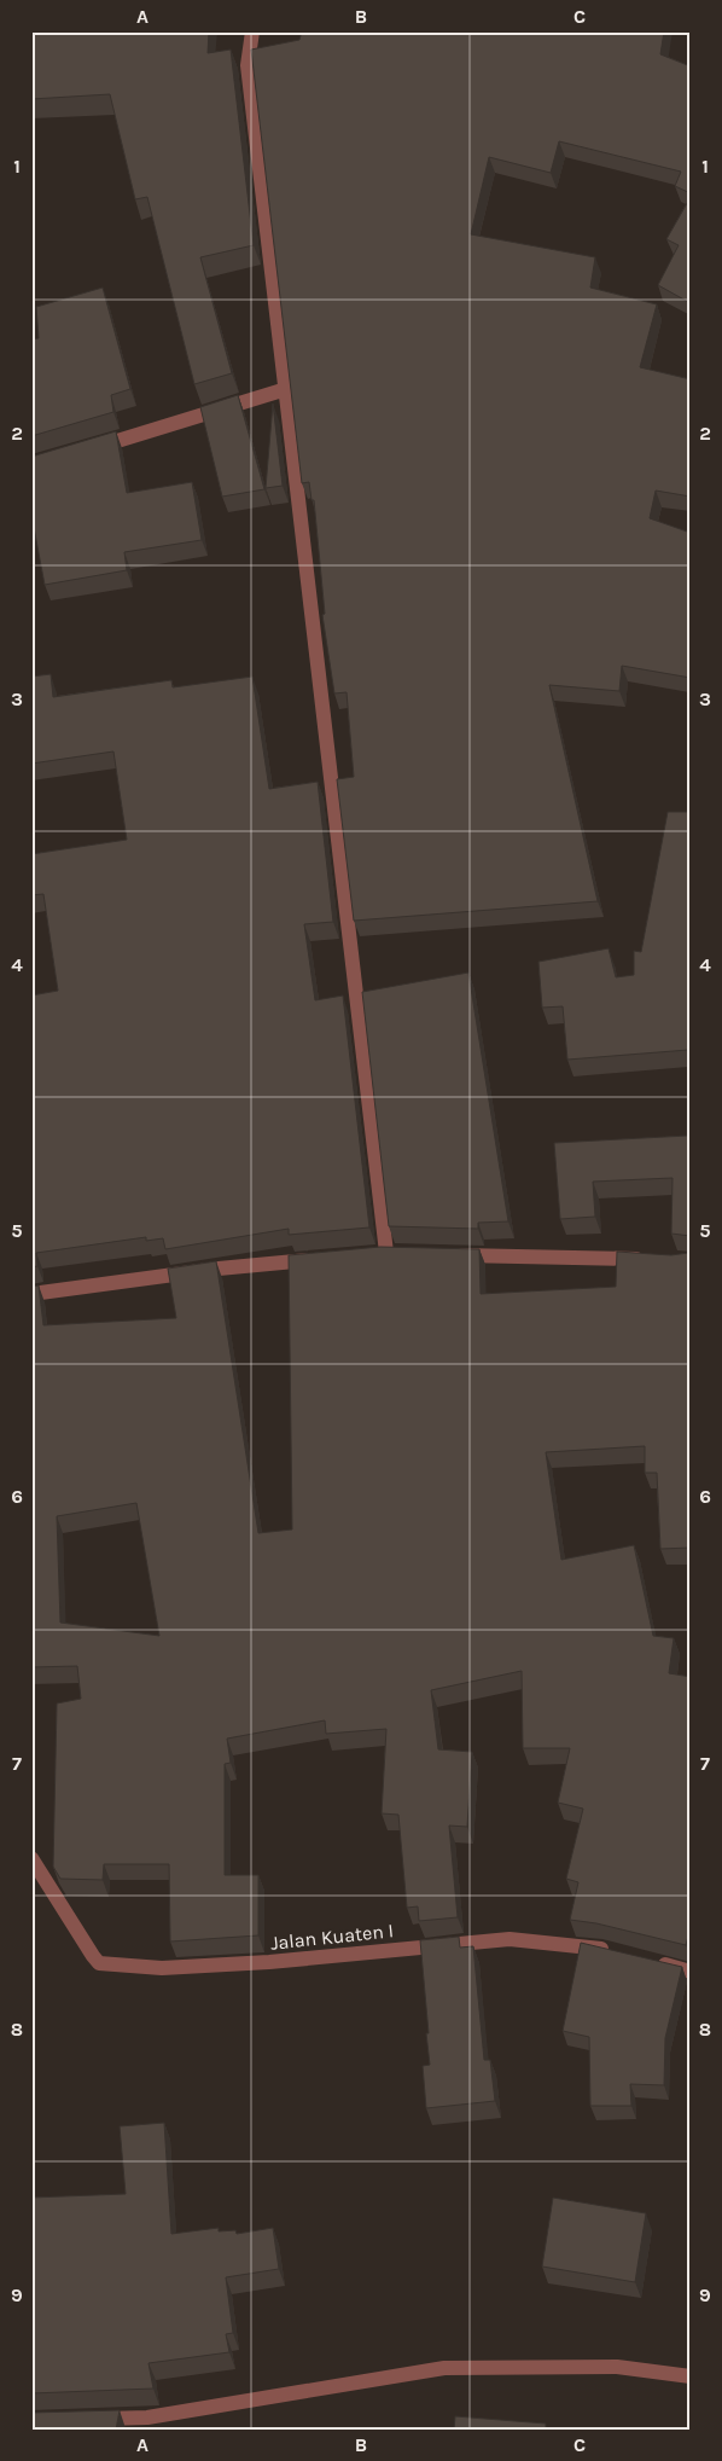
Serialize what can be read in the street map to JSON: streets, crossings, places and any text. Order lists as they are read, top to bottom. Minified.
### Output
{"streets":{"street":["Jalan Kuaten I"]},"grid":{"columns":["A","B","C"],"rows":["1","2","3","4","5","6","7","8","9"]}}
